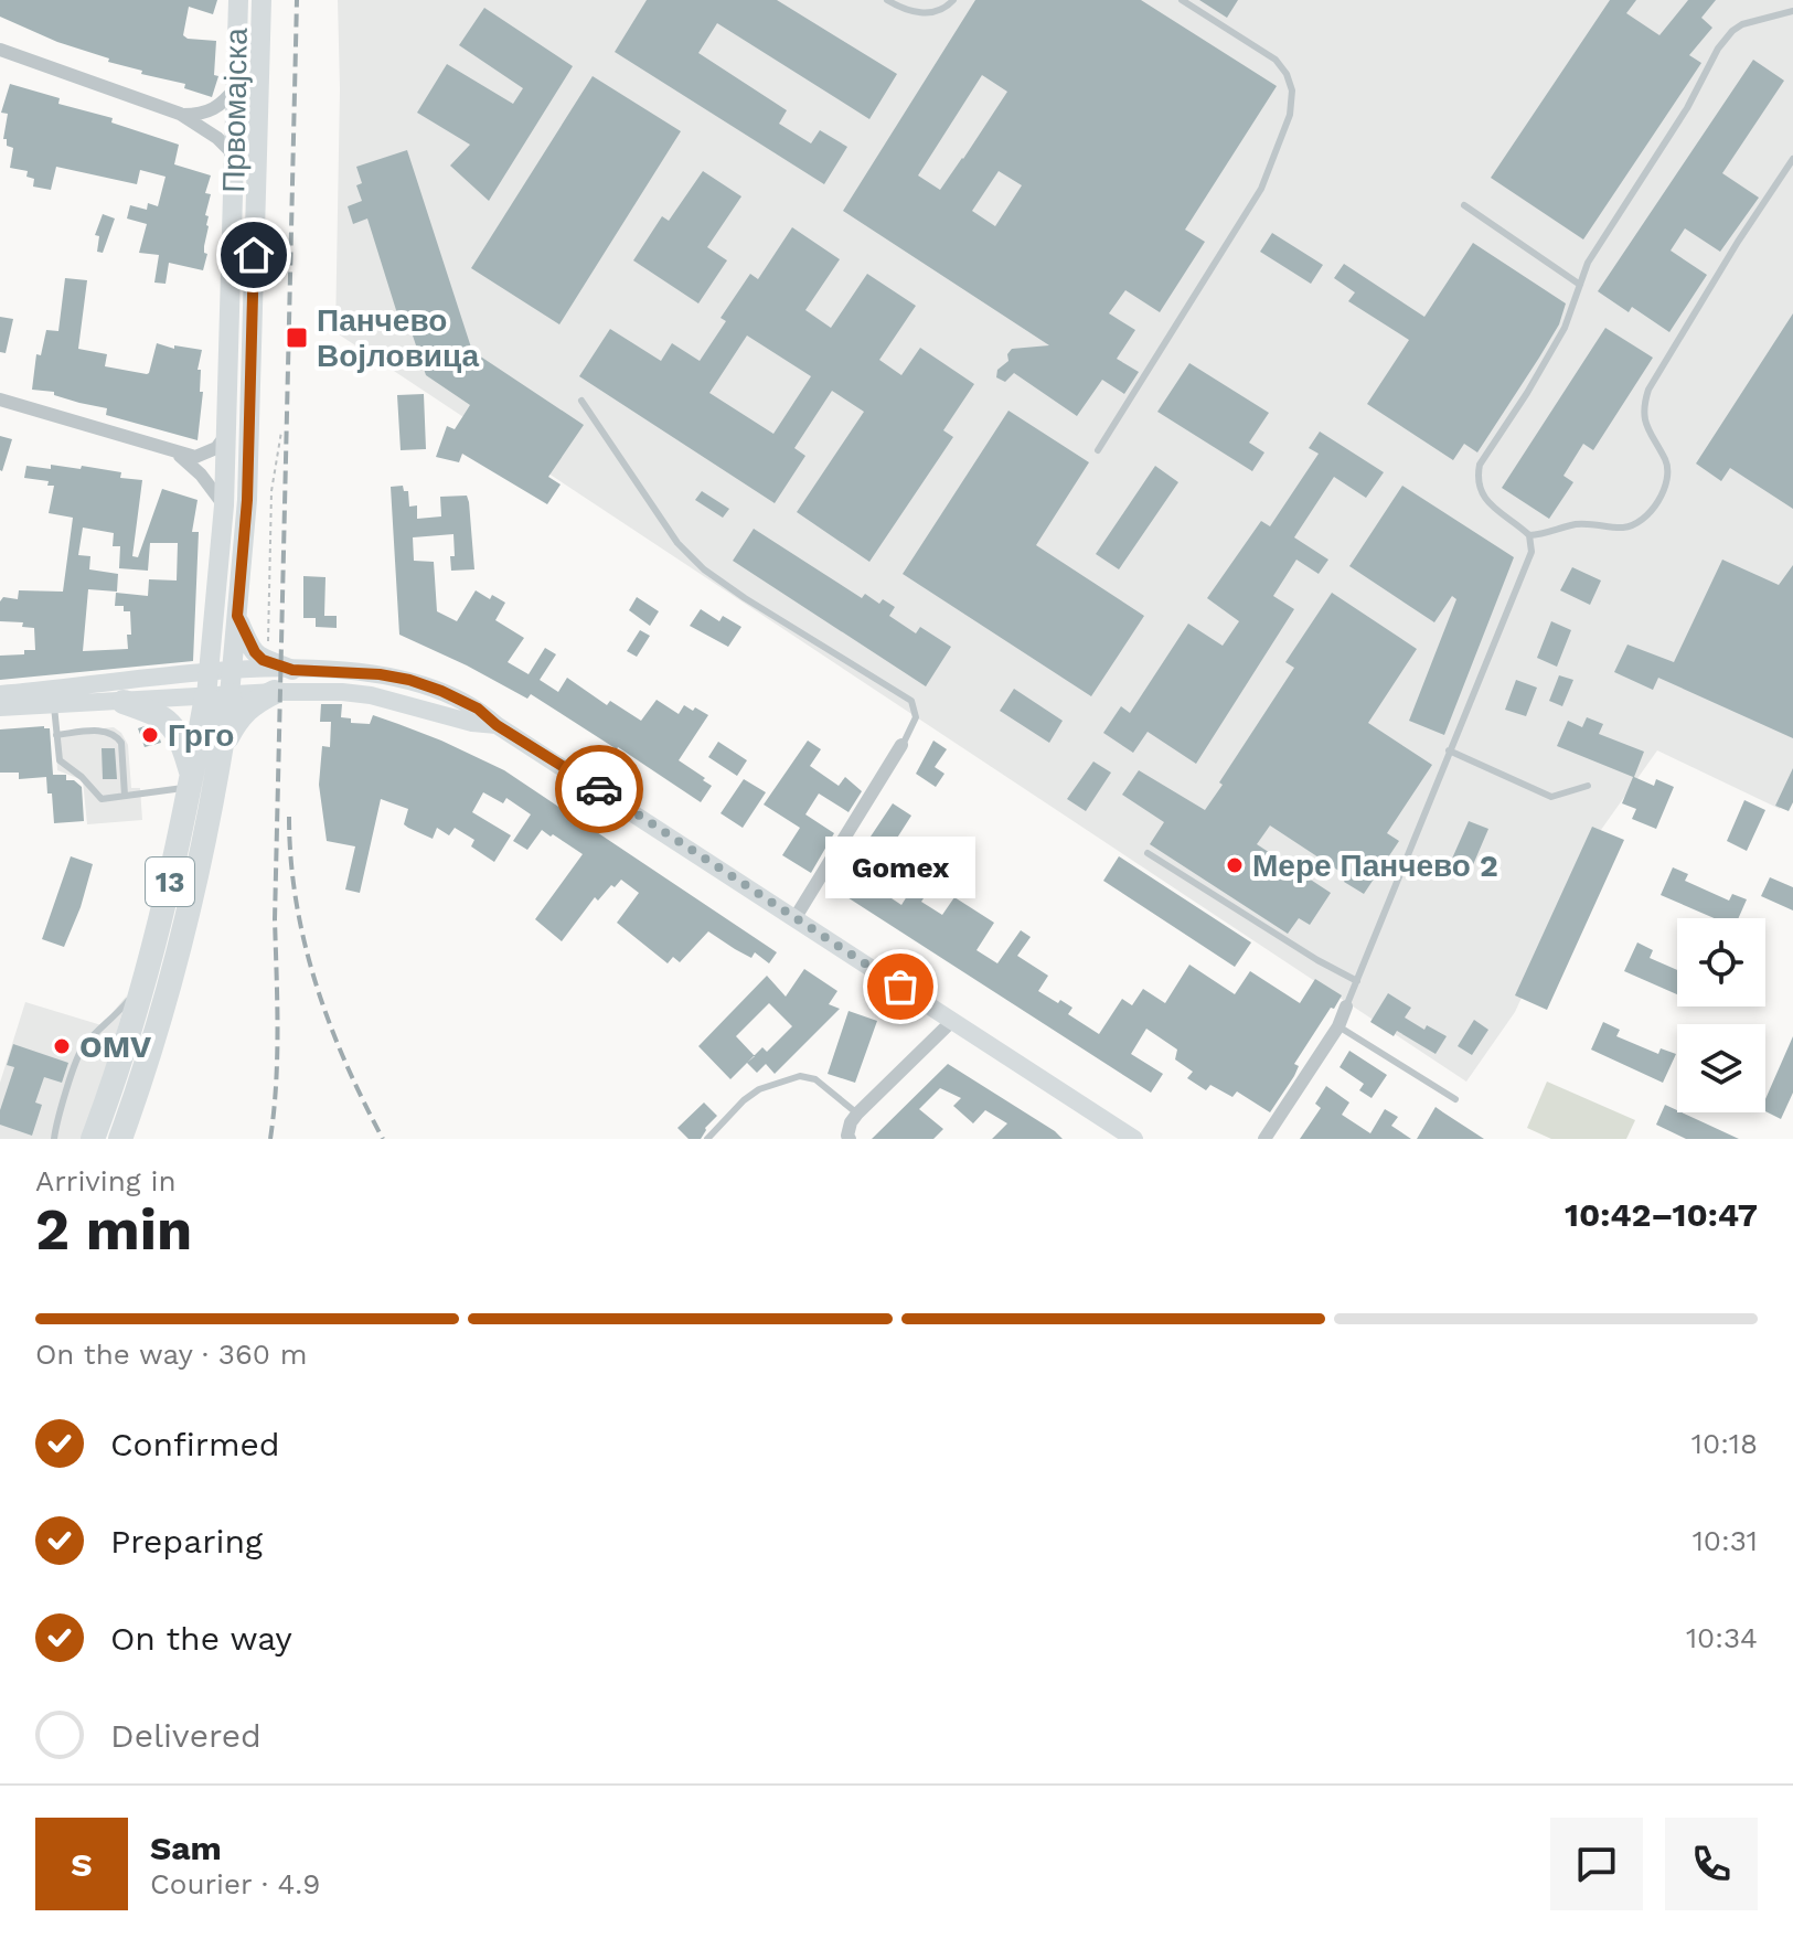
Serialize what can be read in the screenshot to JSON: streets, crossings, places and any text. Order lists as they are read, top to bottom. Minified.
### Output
{"streets":{"highway":["13"],"main road":["Првомајска"]},"crossings":[["Првомајска","13"]],"places":{"transit":["Панчево Војловица"],"other":["Грго","Мере Панчево 2","Gomex","OMV"]},"page":{"bubble":"Gomex","heading":["2 min","Arriving in","10:42–10:47"],"panel":["Sam","Courier · 4.9"],"bar":"On the way · 360 m","list":[["Confirmed","10:18"],["Preparing","10:31"],["On the way","10:34"],"Delivered"],"round":"S"}}
